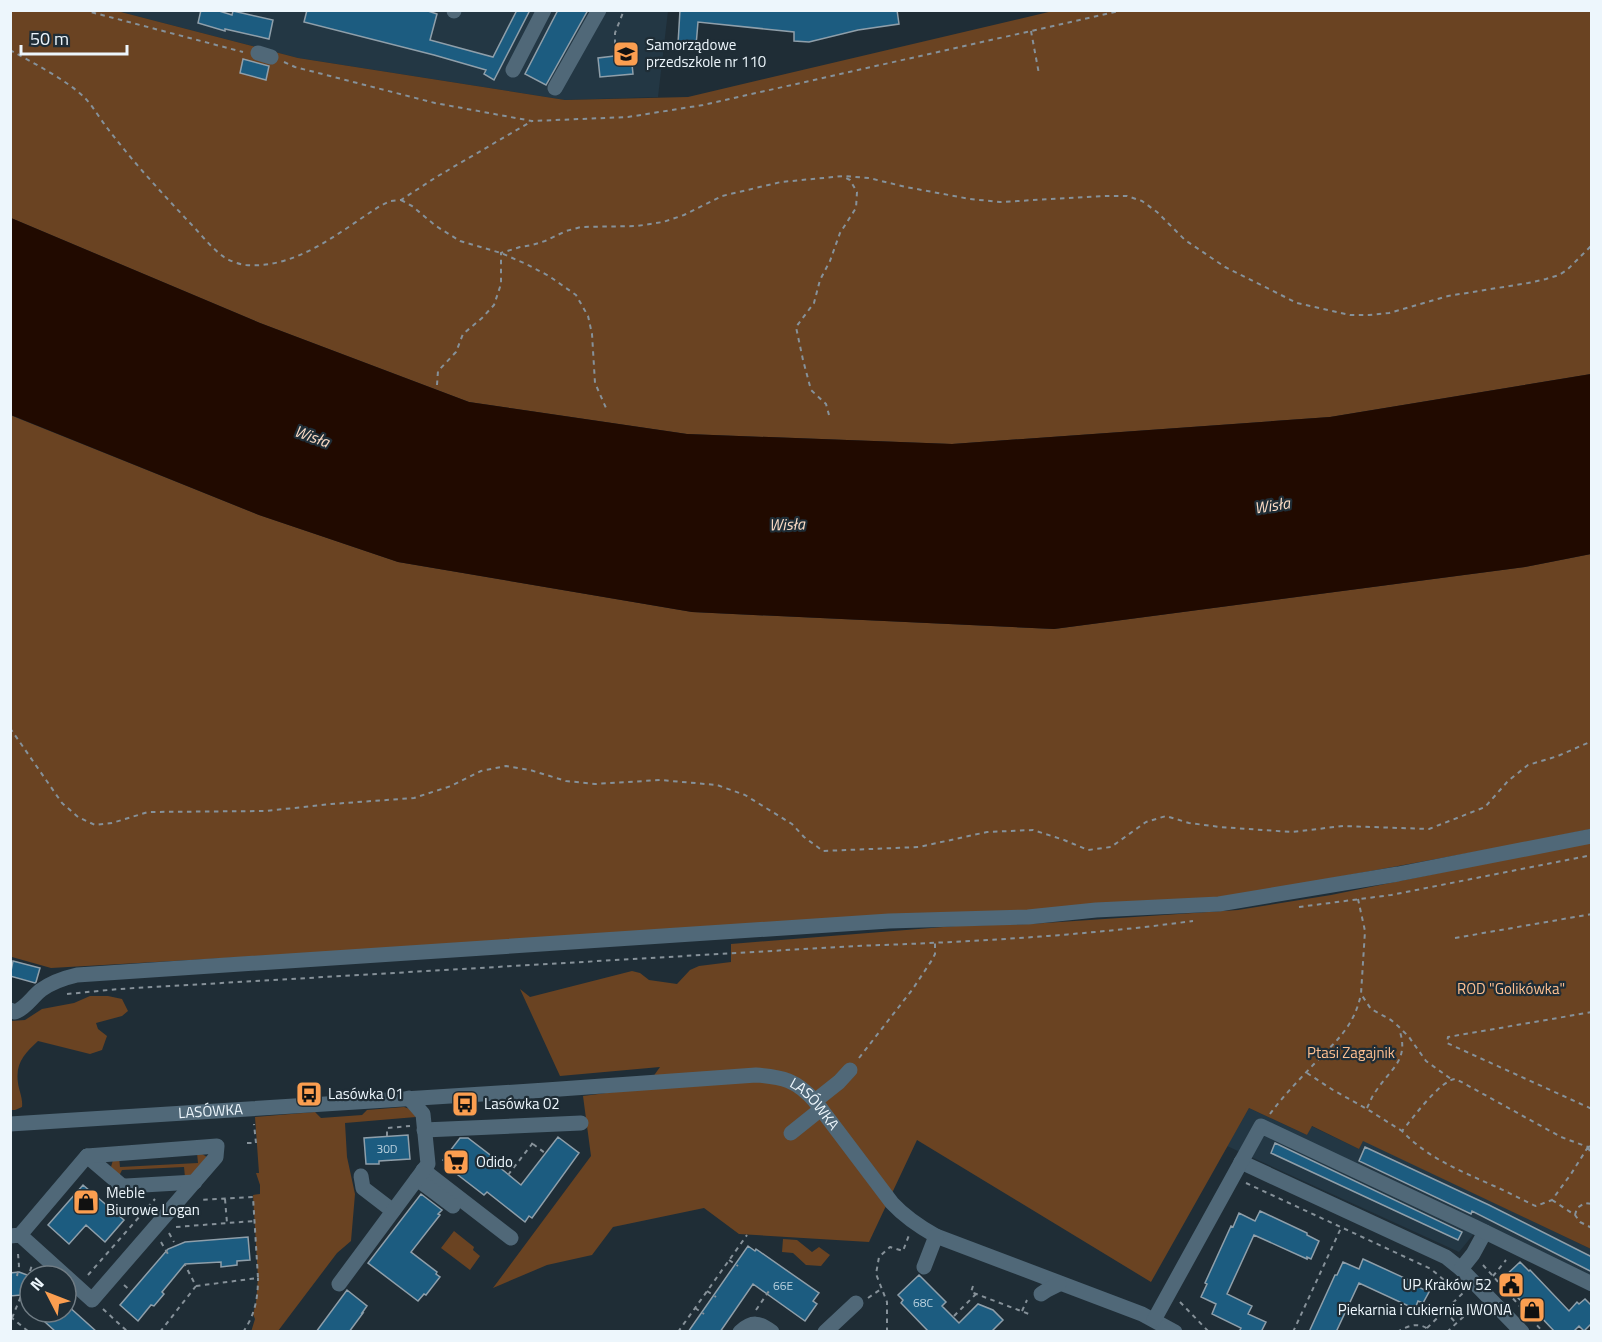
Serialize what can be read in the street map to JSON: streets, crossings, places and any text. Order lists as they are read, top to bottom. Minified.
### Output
{"streets":{"street":["LASÓWKA"]},"water":["Wisła"],"parks":["ROD \"Golikówka\"","Ptasi Zagajnik"],"places":{"school or university":["Samorządowe przedszkole nr 110"],"bus stop":["Lasówka 01","Lasówka 02"],"supermarket":["Odido"],"shop":["Meble Biurowe Logan","Piekarnia i cukiernia IWONA"],"public building":["UP Kraków 52"]},"house_numbers":["30D","66E","68C"],"scale_bar":"50 m","north":"top left"}
